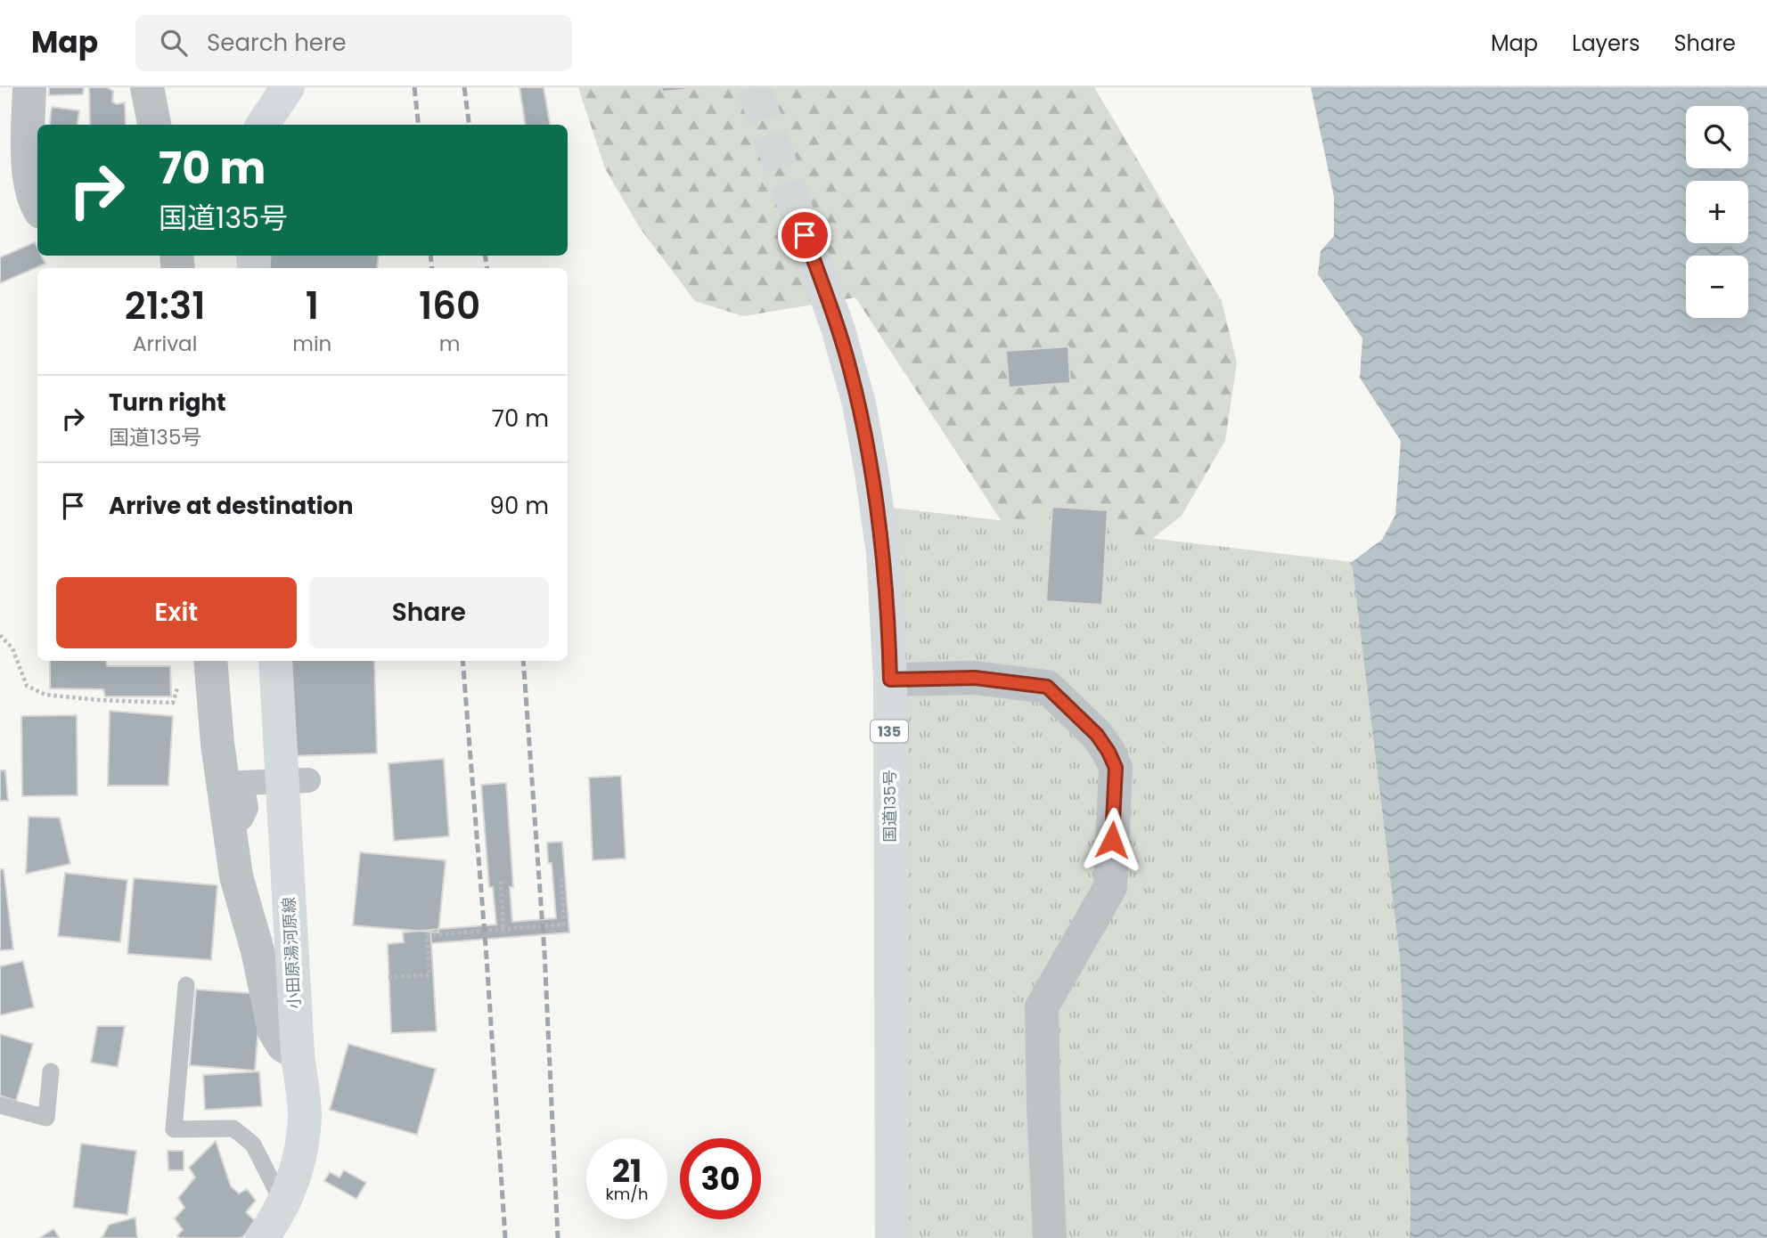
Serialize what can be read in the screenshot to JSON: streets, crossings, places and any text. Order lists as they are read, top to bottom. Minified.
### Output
{"streets":{"main road":["135","国道135号","小田原湯河原線"]},"page":{"header":"Map","search":"Search here","nav":["Map","Layers","Share"],"map_buttons":["+","−"],"turn":["70 m","国道135号"],"eta":["21:31","Arrival","1","min","160","m"],"list":[{"name":"Turn right","note":"国道135号","value":"70 m"},{"name":"Arrive at destination","value":"90 m"}],"buttons":["Exit","Share"],"speed":"21 km/h","limit":"30"}}
